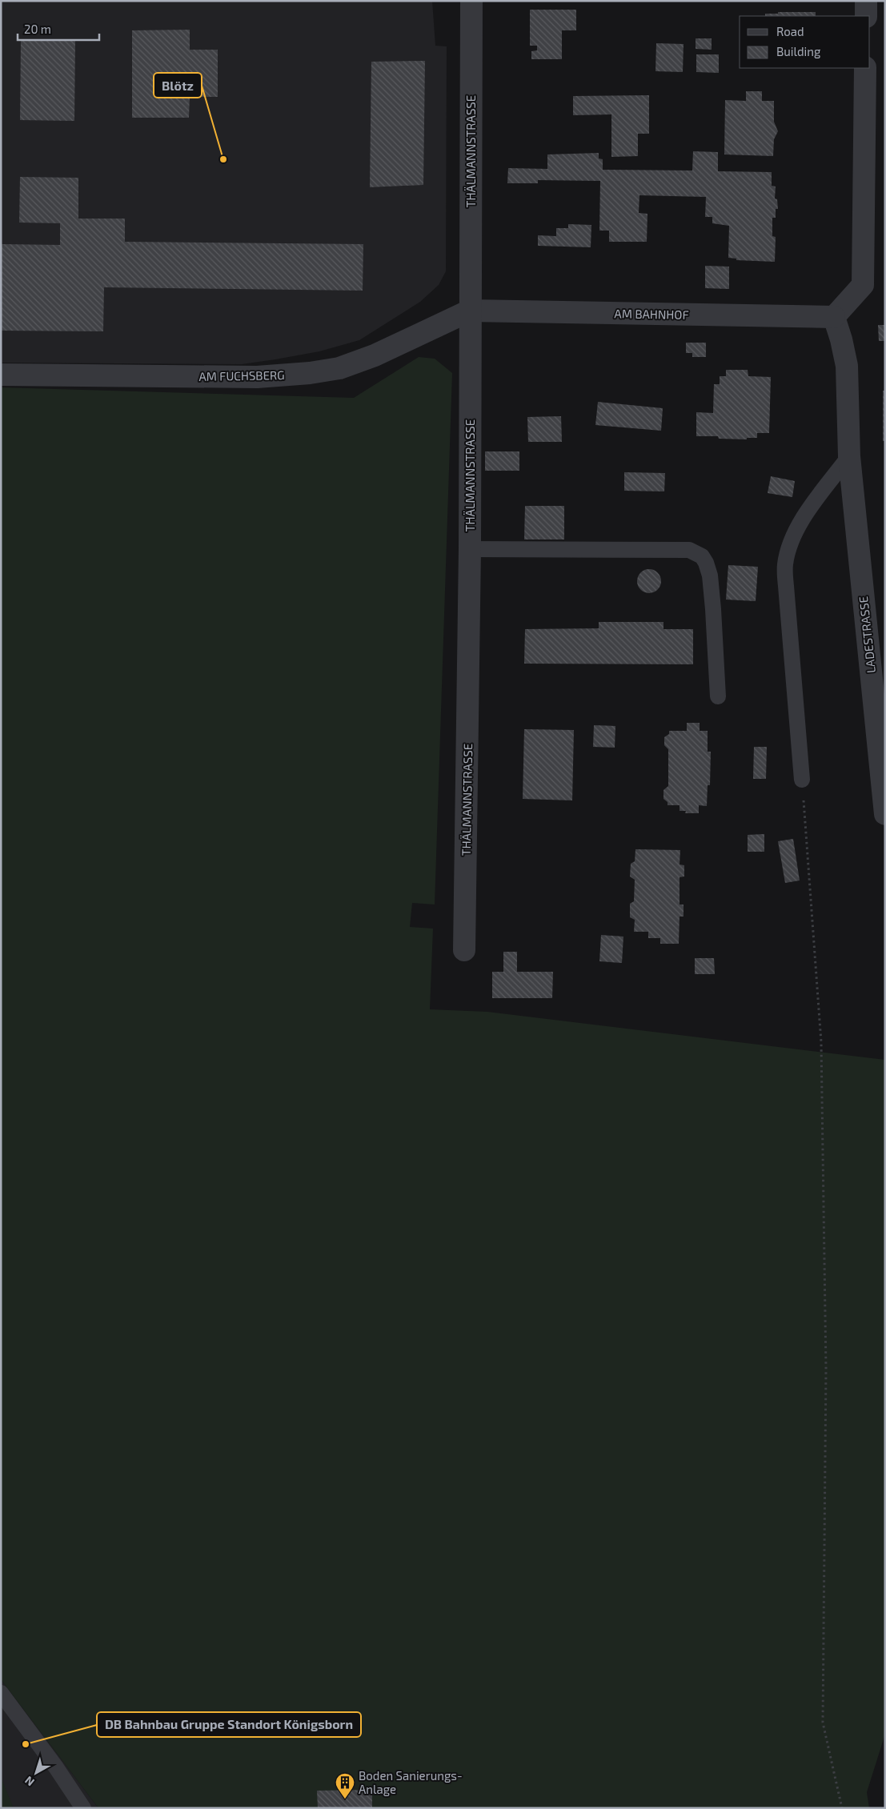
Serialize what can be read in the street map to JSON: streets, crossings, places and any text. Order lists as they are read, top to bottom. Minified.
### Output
{"streets":{"street":["THÄLMANNSTRASSE","AM BAHNHOF","AM FUCHSBERG","LADESTRASSE"]},"crossings":[["THÄLMANNSTRASSE","AM BAHNHOF"],["THÄLMANNSTRASSE","AM FUCHSBERG"],["AM BAHNHOF","AM FUCHSBERG"]],"places":{"other":["Blötz","DB Bahnbau Gruppe Standort Königsborn"],"building":["Boden Sanierungs- Anlage"]},"legend":["Road","Building"],"scale_bar":"20 m","north":"bottom left"}
